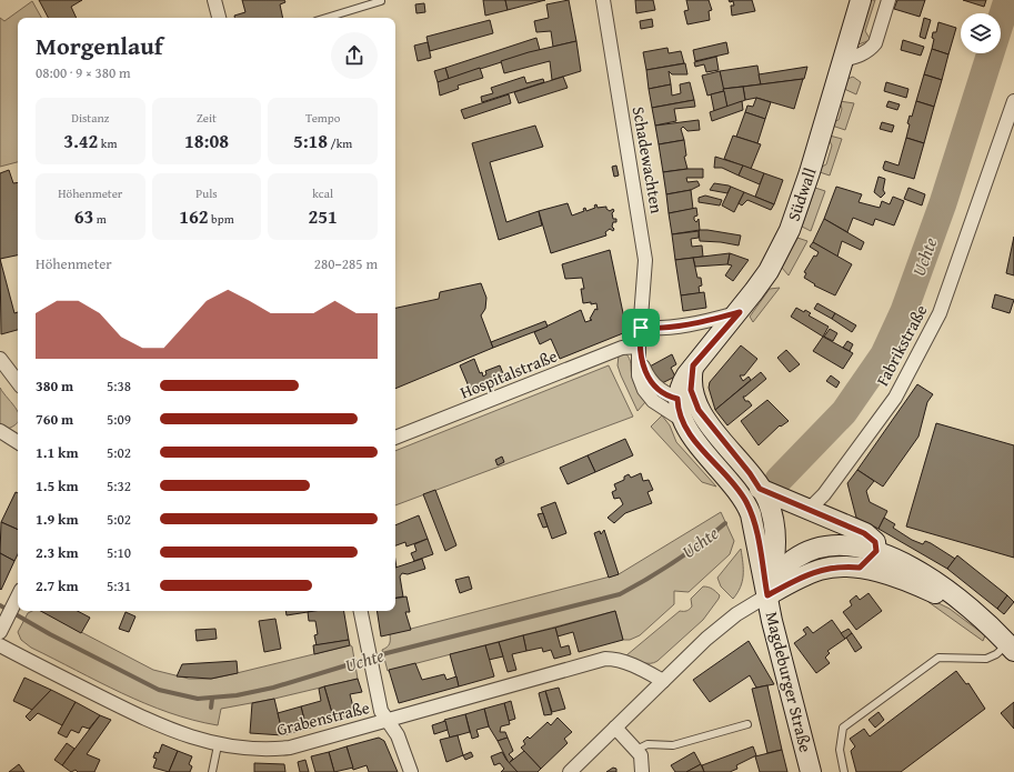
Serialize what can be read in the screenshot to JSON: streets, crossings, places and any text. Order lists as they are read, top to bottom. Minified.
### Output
{"streets":{"main road":["Südwall","Magdeburger Straße"],"street":["Schadewachten","Fabrikstraße","Hospitalstraße","Grabenstraße"]},"crossings":[["Schadewachten","Hospitalstraße"],["Schadewachten","Magdeburger Straße"]],"water":["Uchte"],"page":{"heading":["Morgenlauf","08:00 · 9 × 380 m"],"stats":[["Distanz","3.42 km"],["Zeit","18:08"],["Tempo","5:18 /km"],["Höhenmeter","63 m"],["Puls","162 bpm"],["kcal","251"]],"chart":["Höhenmeter","280–285 m"],"list":[{"name":"380 m","note":"5:38"},{"name":"760 m","note":"5:09"},{"name":"1.1 km","note":"5:02"},{"name":"1.5 km","note":"5:32"},{"name":"1.9 km","note":"5:02"},{"name":"2.3 km","note":"5:10"},{"name":"2.7 km","note":"5:31"}]}}
